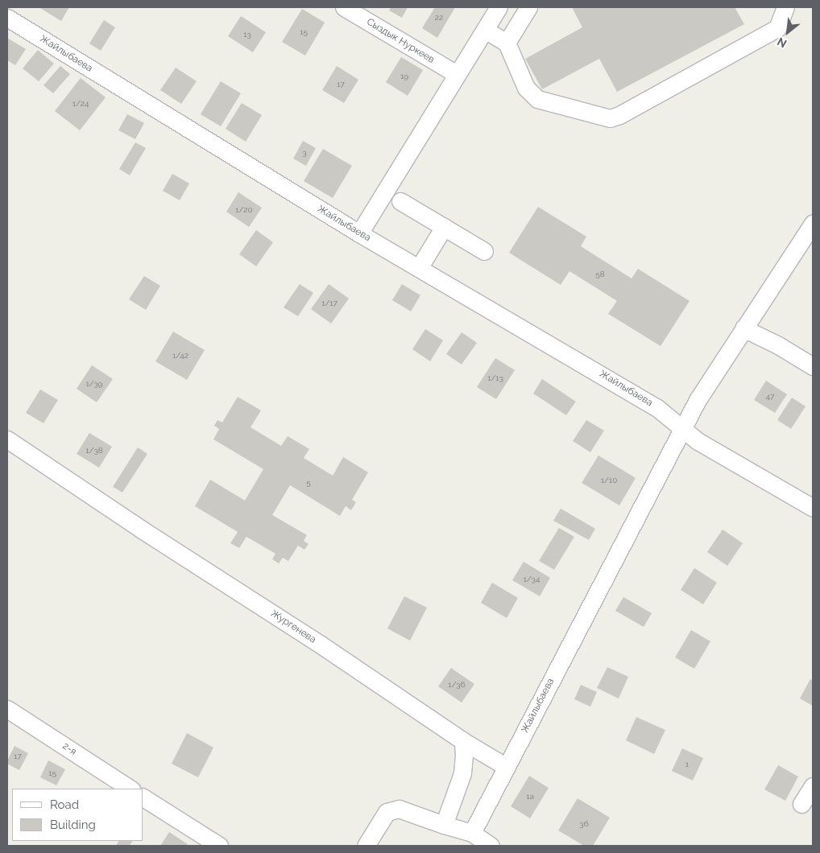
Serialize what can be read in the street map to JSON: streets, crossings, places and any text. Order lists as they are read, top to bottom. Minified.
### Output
{"streets":{"street":["Сыздык Нуркеев","Жайлыбаева","Жургенева","2-я"]},"crossings":[["Жайлыбаева","Жургенева"]],"house_numbers":["22","15","13","19","17","1/24","3","1/20","58","1/17","1/42","1/13","1/39","47","1/38","1/10","5","1/34","1/36","17","1","15","1а","3б"],"legend":["Road","Building"],"north":"bottom left"}
